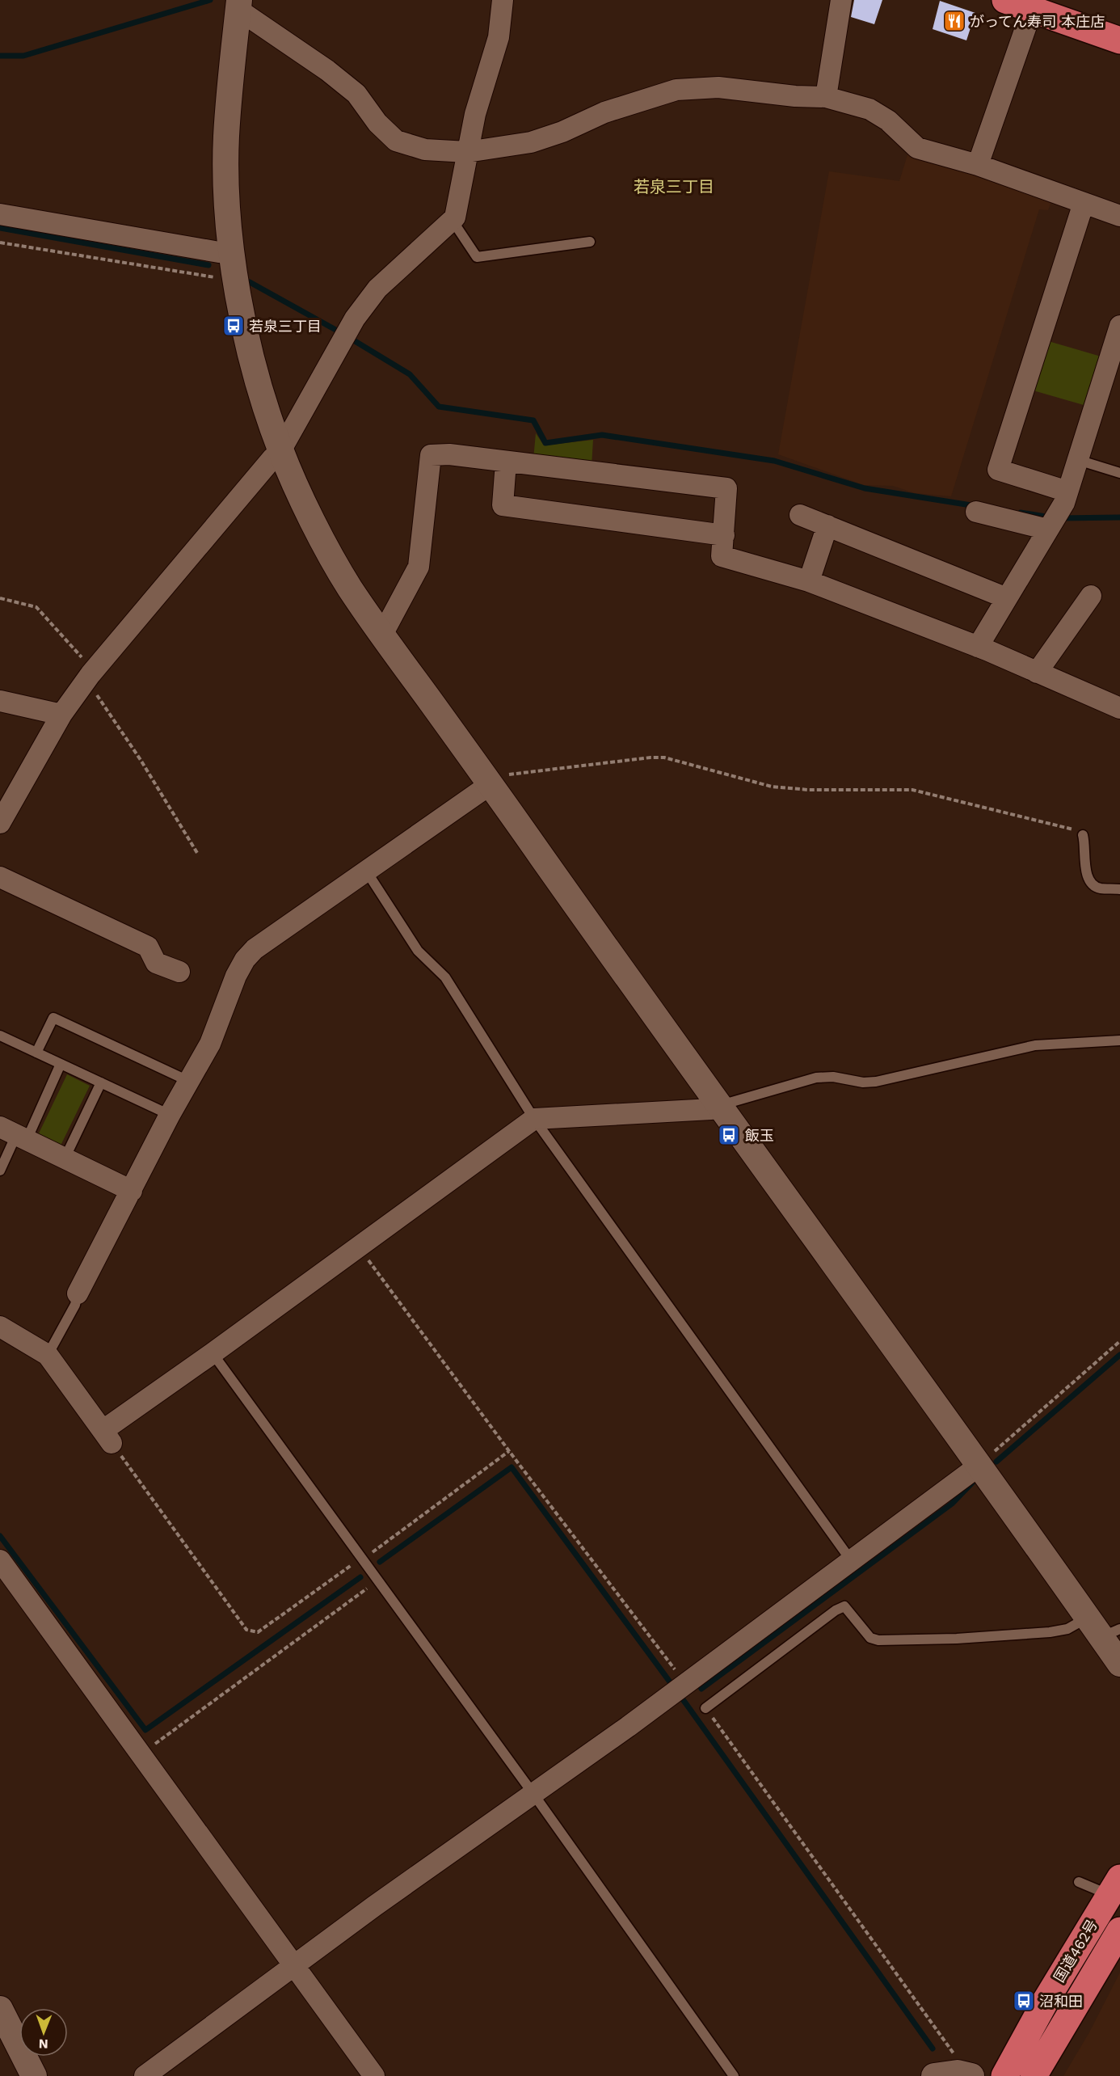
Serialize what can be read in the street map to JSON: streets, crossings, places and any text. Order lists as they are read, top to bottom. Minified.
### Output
{"streets":{"highway":["国道462号"]},"districts":["若泉三丁目"],"places":{"restaurant":["がってん寿司 本庄店"],"bus stop":["若泉三丁目","飯玉","沼和田"]},"north":"bottom"}
